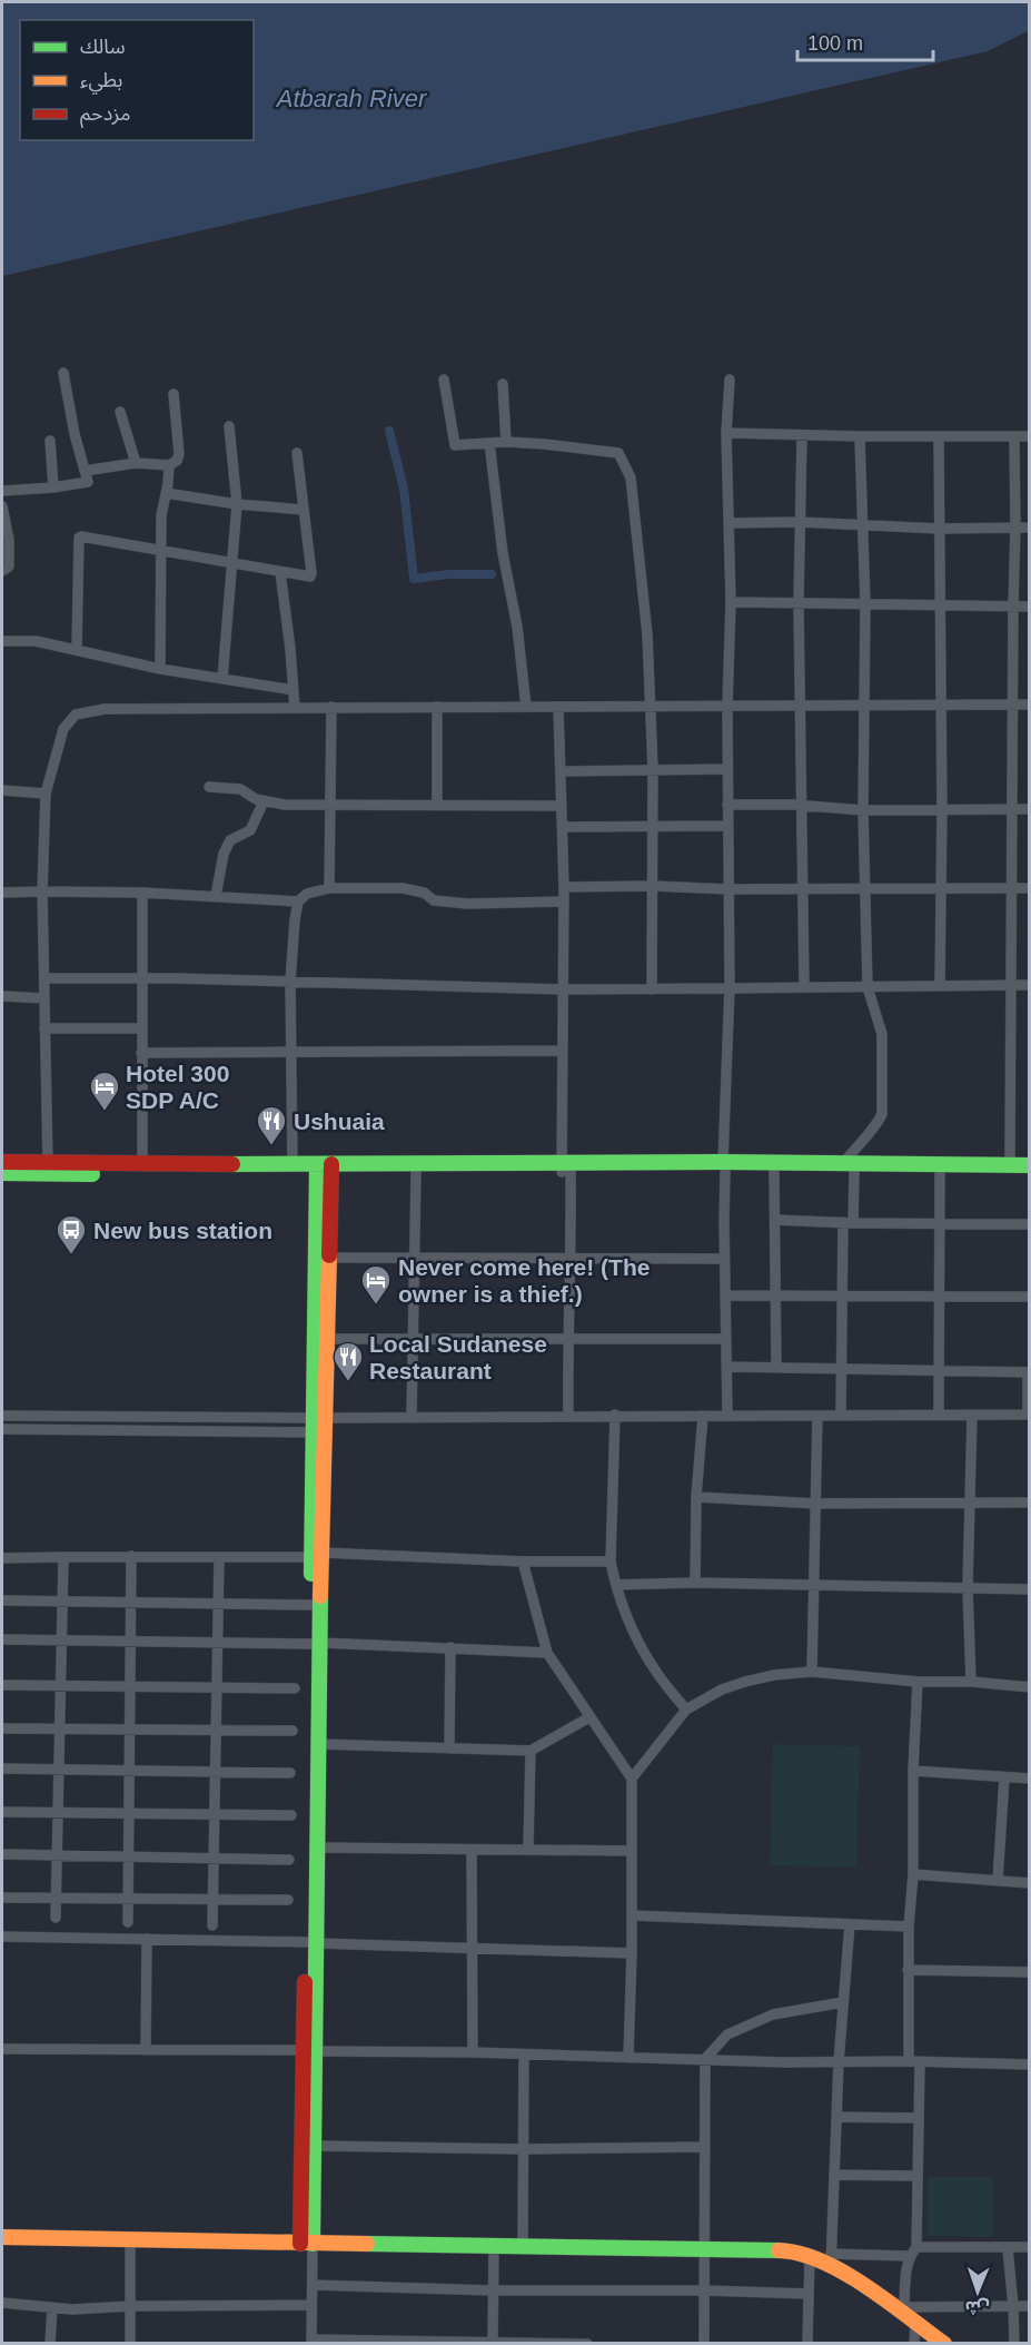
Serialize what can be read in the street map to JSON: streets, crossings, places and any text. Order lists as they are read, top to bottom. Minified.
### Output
{"water":["Atbarah River"],"places":{"hotel":["Hotel 300 SDP A/C","Never come here! (The owner is a thief.)"],"restaurant":["Ushuaia","Local Sudanese Restaurant"],"bus stop":["New bus station"]},"legend":["سالك","بطيء","مزدحم"],"scale_bar":"100 m","north":"bottom"}
